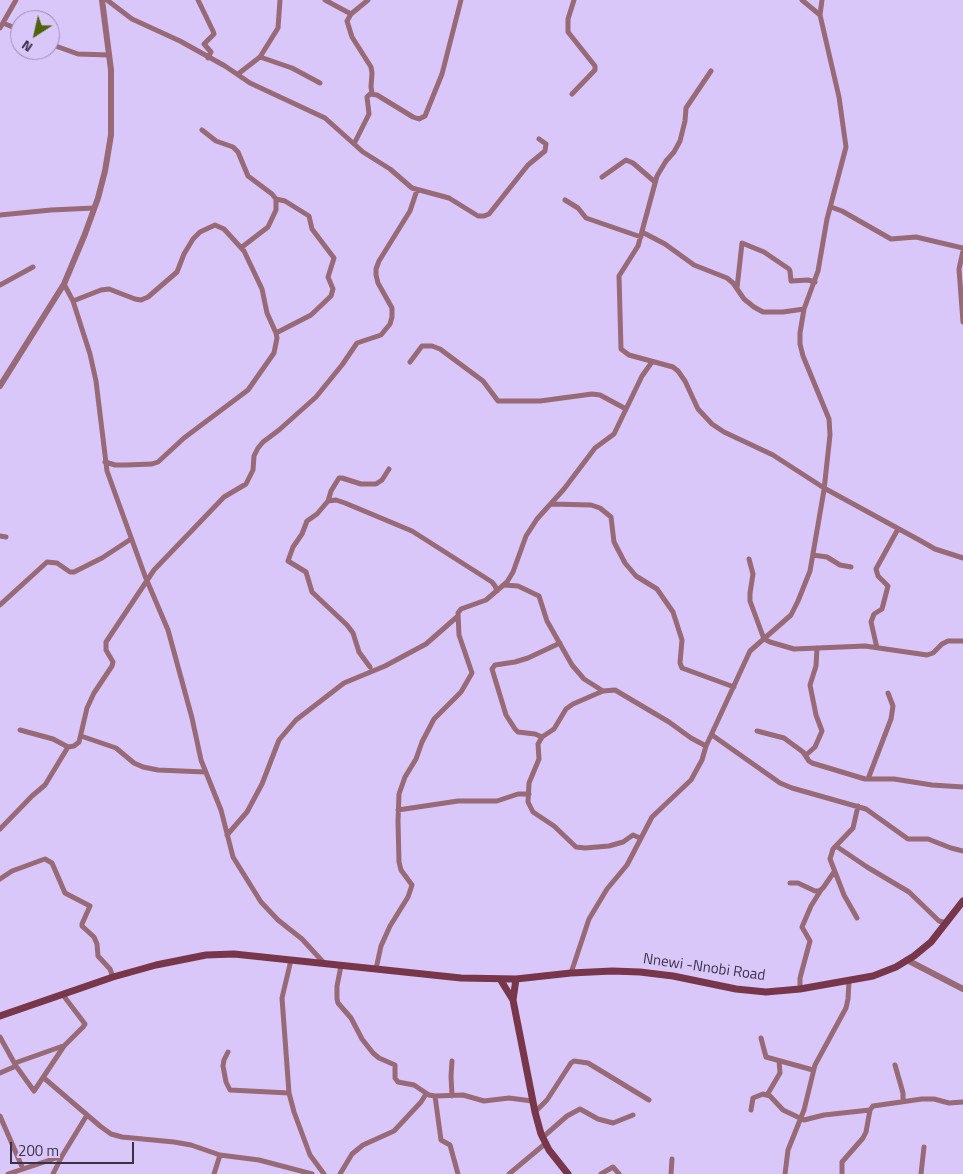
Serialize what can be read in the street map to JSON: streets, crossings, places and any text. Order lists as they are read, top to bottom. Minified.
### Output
{"streets":{"main road":["Nnewi -Nnobi Road"]},"scale_bar":"200 m","north":"bottom left"}
